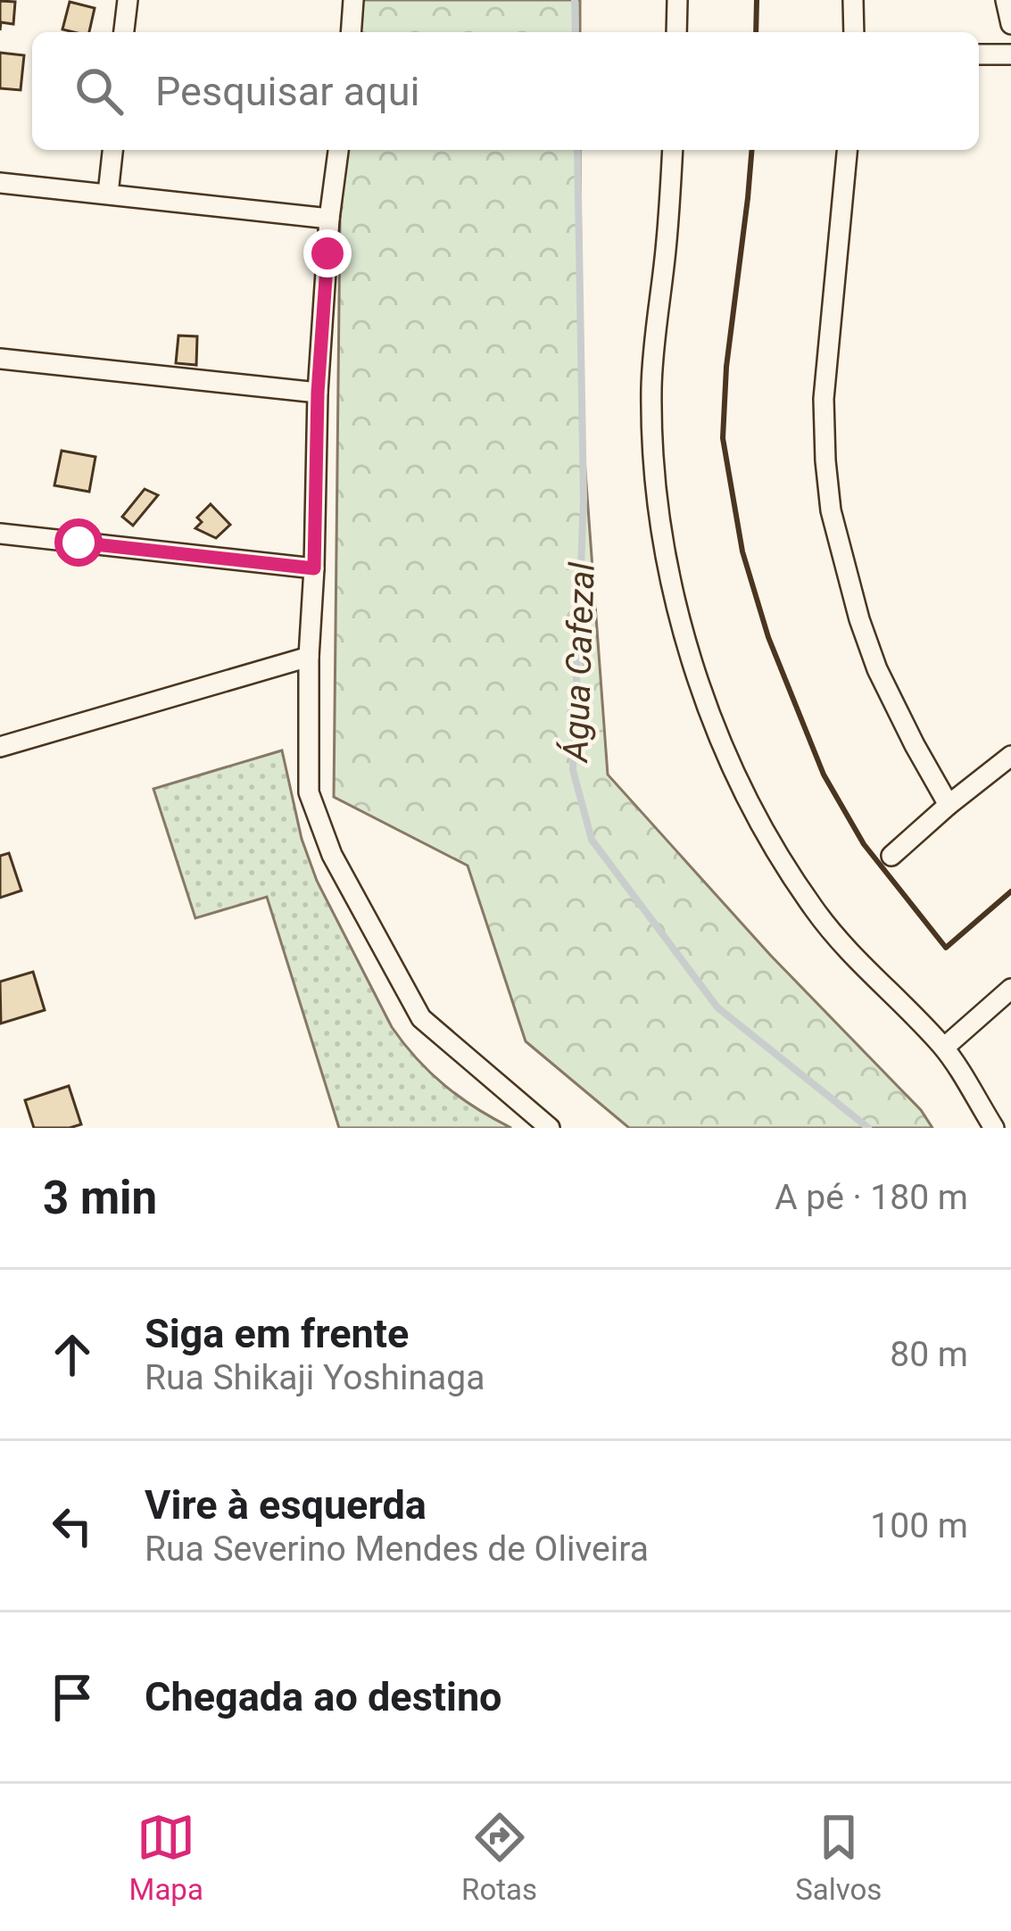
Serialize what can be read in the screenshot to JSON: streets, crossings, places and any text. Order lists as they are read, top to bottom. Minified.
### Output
{"water":["Água Cafezal"],"page":{"search":"Pesquisar aqui","heading":["3 min","A pé · 180 m"],"list":[["Siga em frente","Rua Shikaji Yoshinaga","80 m"],["Vire à esquerda","Rua Severino Mendes de Oliveira","100 m"],"Chegada ao destino"],"nav":["Mapa","Rotas","Salvos"]}}
